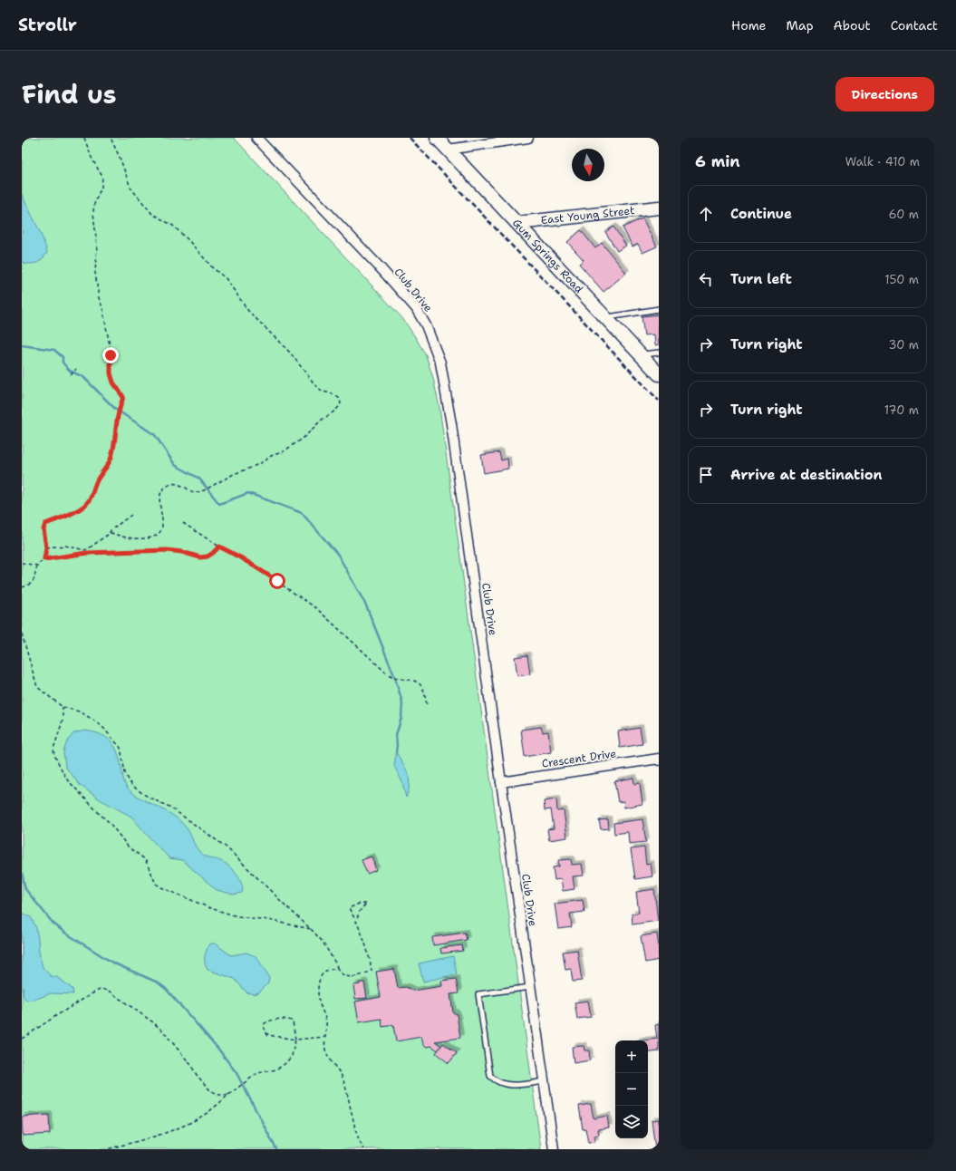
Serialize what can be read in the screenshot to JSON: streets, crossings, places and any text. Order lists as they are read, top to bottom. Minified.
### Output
{"streets":{"street":["East Young Street","Gum Springs Road","Club Drive","Crescent Drive"]},"crossings":[["East Young Street","Gum Springs Road"],["Club Drive","Crescent Drive"]],"north":"bottom","page":{"header":"Strollr","nav":["Home","Map","About","Contact"],"title":"Find us","buttons":"Directions","heading":["6 min","Walk · 410 m"],"list":[["Continue","60 m"],["Turn left","150 m"],["Turn right","30 m"],["Turn right","170 m"],"Arrive at destination"],"map_buttons":["+","−"]}}
